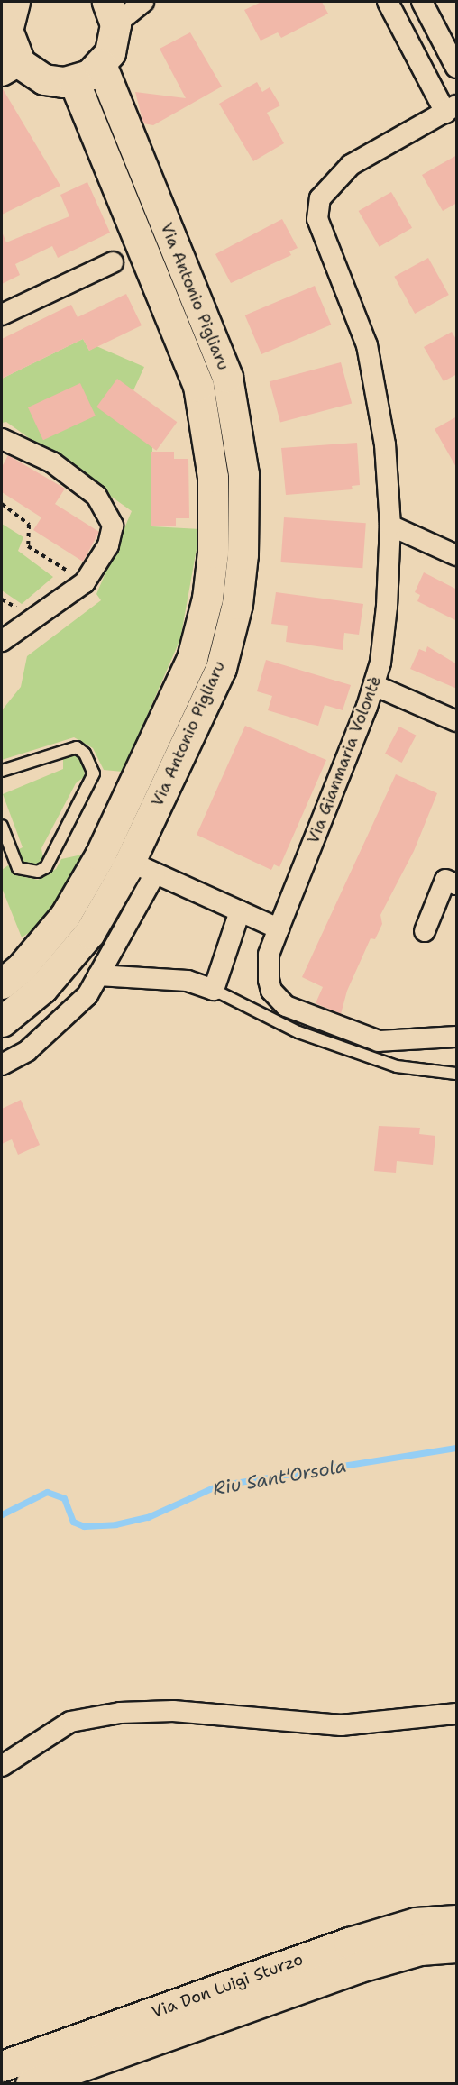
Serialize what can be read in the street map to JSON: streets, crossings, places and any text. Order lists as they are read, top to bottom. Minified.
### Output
{"streets":{"main road":["Via Antonio Pigliaru","Via Don Luigi Sturzo"],"street":["Via Gianmaria Volontè"]},"water":["Riu Sant'Orsola"]}
